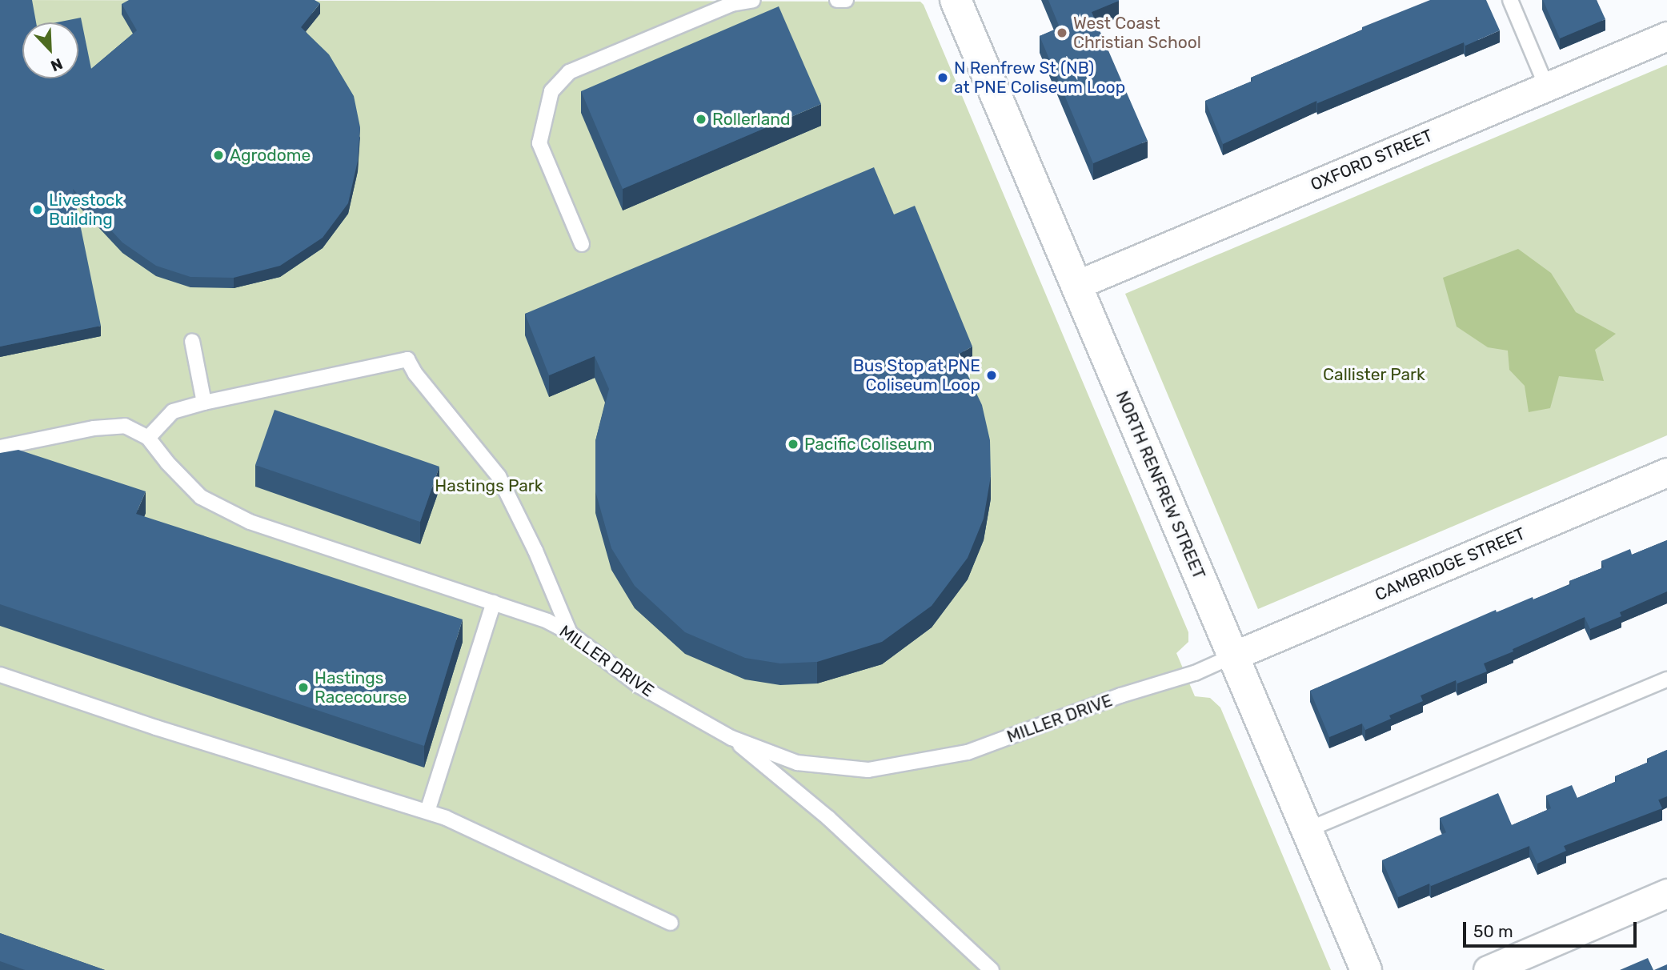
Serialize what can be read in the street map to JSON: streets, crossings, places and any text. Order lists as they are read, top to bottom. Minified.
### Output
{"streets":{"street":["OXFORD STREET","NORTH RENFREW STREET","CAMBRIDGE STREET"],"lane":["MILLER DRIVE"]},"crossings":[["OXFORD STREET","NORTH RENFREW STREET"],["NORTH RENFREW STREET","CAMBRIDGE STREET"],["NORTH RENFREW STREET","MILLER DRIVE"],["CAMBRIDGE STREET","MILLER DRIVE"]],"parks":["Callister Park","Hastings Park"],"places":["West Coast Christian School","N Renfrew St (NB) at PNE Coliseum Loop","Rollerland","Agrodome","Livestock Building","Bus Stop at PNE Coliseum Loop","Pacific Coliseum","Hastings Racecourse"],"scale_bar":"50 m","north":"bottom right"}
